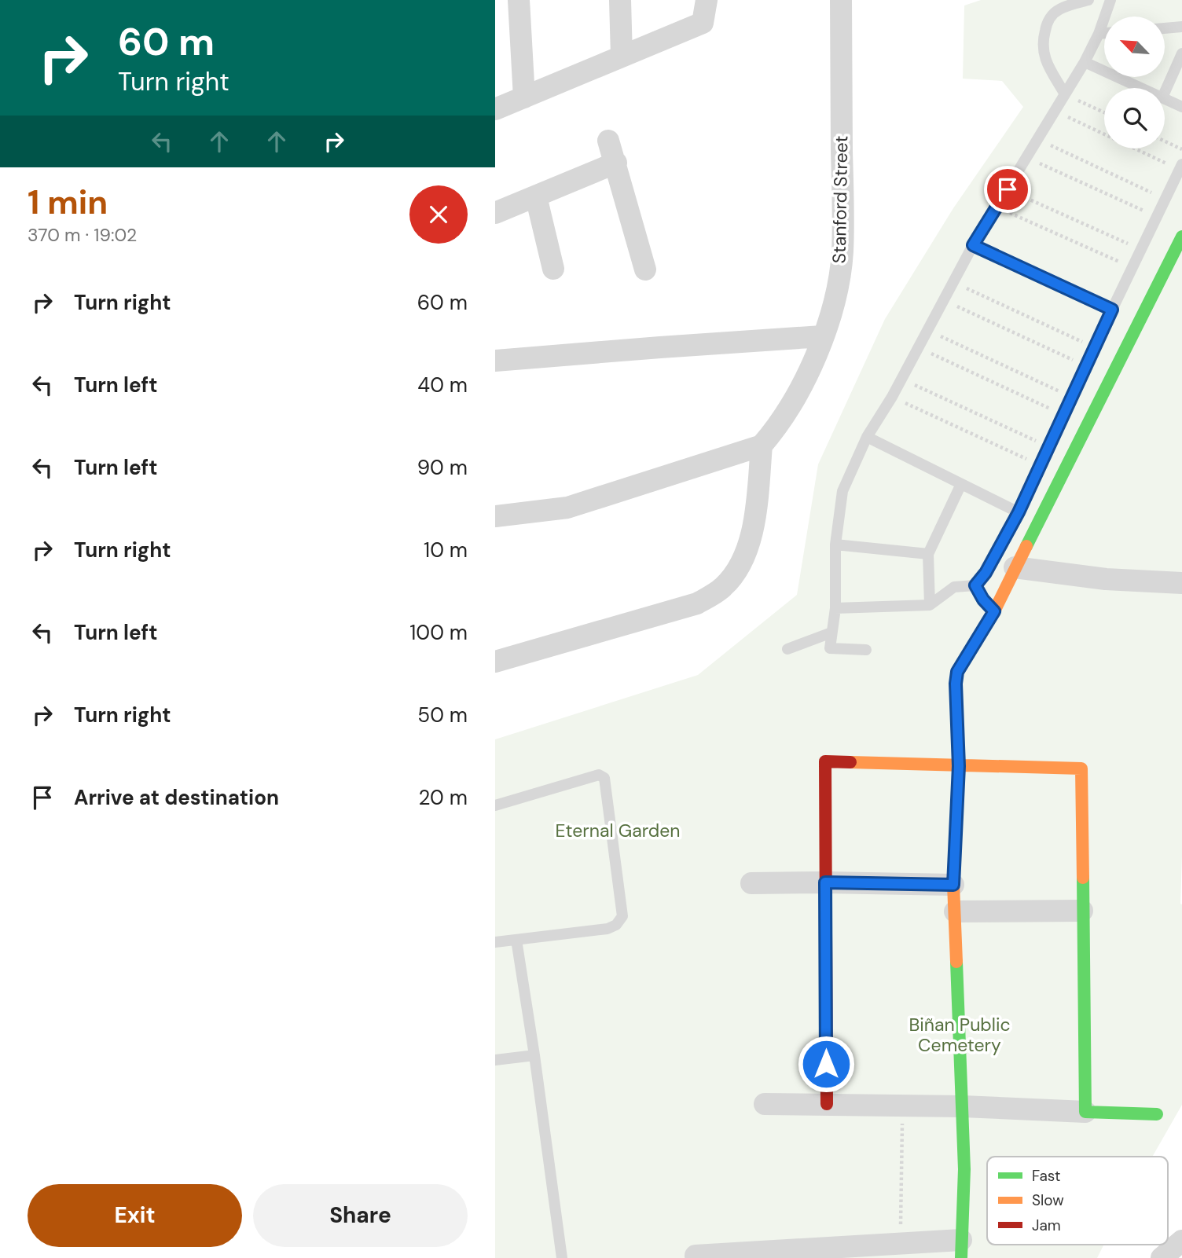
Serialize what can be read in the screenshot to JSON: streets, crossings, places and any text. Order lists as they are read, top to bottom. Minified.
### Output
{"streets":{"street":["Stanford Street"]},"parks":["Eternal Garden","Biñan Public Cemetery"],"legend":["Fast","Slow","Jam"],"north":"top left","page":{"turn":["60 m","Turn right"],"heading":["1 min","370 m · 19:02"],"list":[{"name":"Turn right","value":"60 m"},{"name":"Turn left","value":"40 m"},{"name":"Turn left","value":"90 m"},{"name":"Turn right","value":"10 m"},{"name":"Turn left","value":"100 m"},{"name":"Turn right","value":"50 m"},{"name":"Arrive at destination","value":"20 m"}],"buttons":["Exit","Share"]}}
